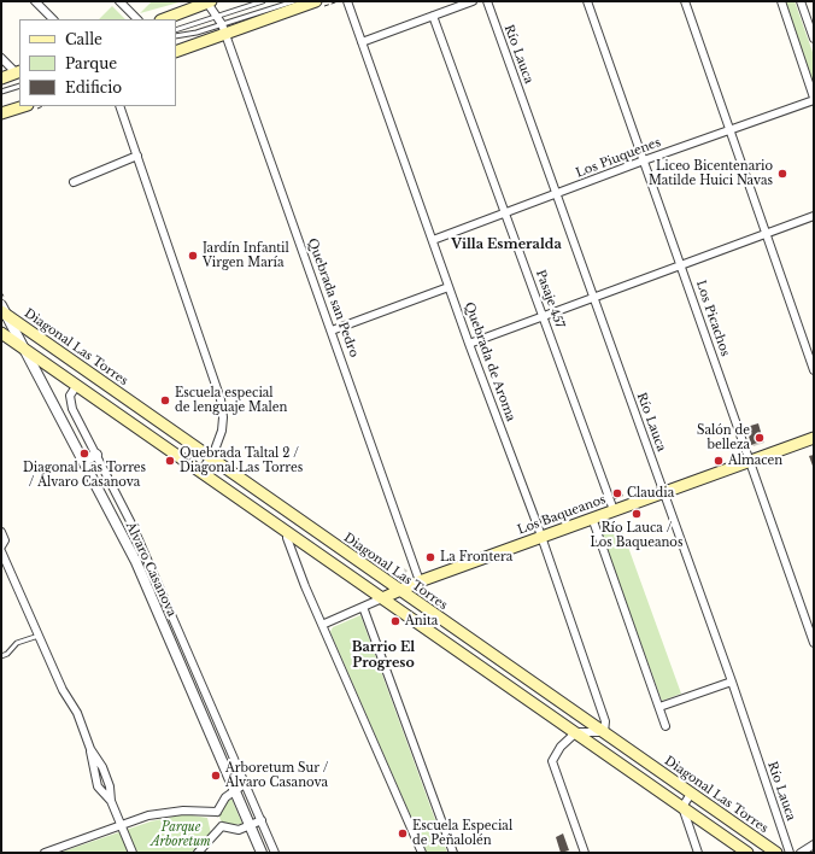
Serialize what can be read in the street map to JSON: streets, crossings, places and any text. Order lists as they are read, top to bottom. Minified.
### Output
{"streets":{"main road":["Diagonal Las Torres","Los Baqueanos"],"street":["Río Lauca","Los Piuquenes","Quebrada san Pedro","Pasaje 457","Los Picachos","Quebrada de Aroma","Álvaro Casanova"]},"crossings":[["Río Lauca","Los Piuquenes"],["Río Lauca","Los Baqueanos"],["Los Piuquenes","Pasaje 457"],["Los Piuquenes","Los Picachos"],["Los Piuquenes","Quebrada de Aroma"],["Quebrada san Pedro","Los Baqueanos"],["Pasaje 457","Los Baqueanos"],["Los Picachos","Los Baqueanos"],["Diagonal Las Torres","Quebrada de Aroma"],["Diagonal Las Torres","Los Baqueanos"],["Diagonal Las Torres","Álvaro Casanova"],["Quebrada de Aroma","Los Baqueanos"]],"districts":["Villa Esmeralda","Barrio El Progreso"],"parks":["Parque Arboretum"],"places":["Liceo Bicentenario Matilde Huici Navas","Jardín Infantil Virgen María","Escuela especial de lenguaje Malen","Salón de belleza","Diagonal Las Torres / Álvaro Casanova","Quebrada Taltal 2 / Diagonal Las Torres","Almacen","Claudia","Río Lauca / Los Baqueanos","La Frontera","Anita","Arboretum Sur / Álvaro Casanova","Escuela Especial de Peñalolén"],"legend":["Calle","Parque","Edificio"]}
